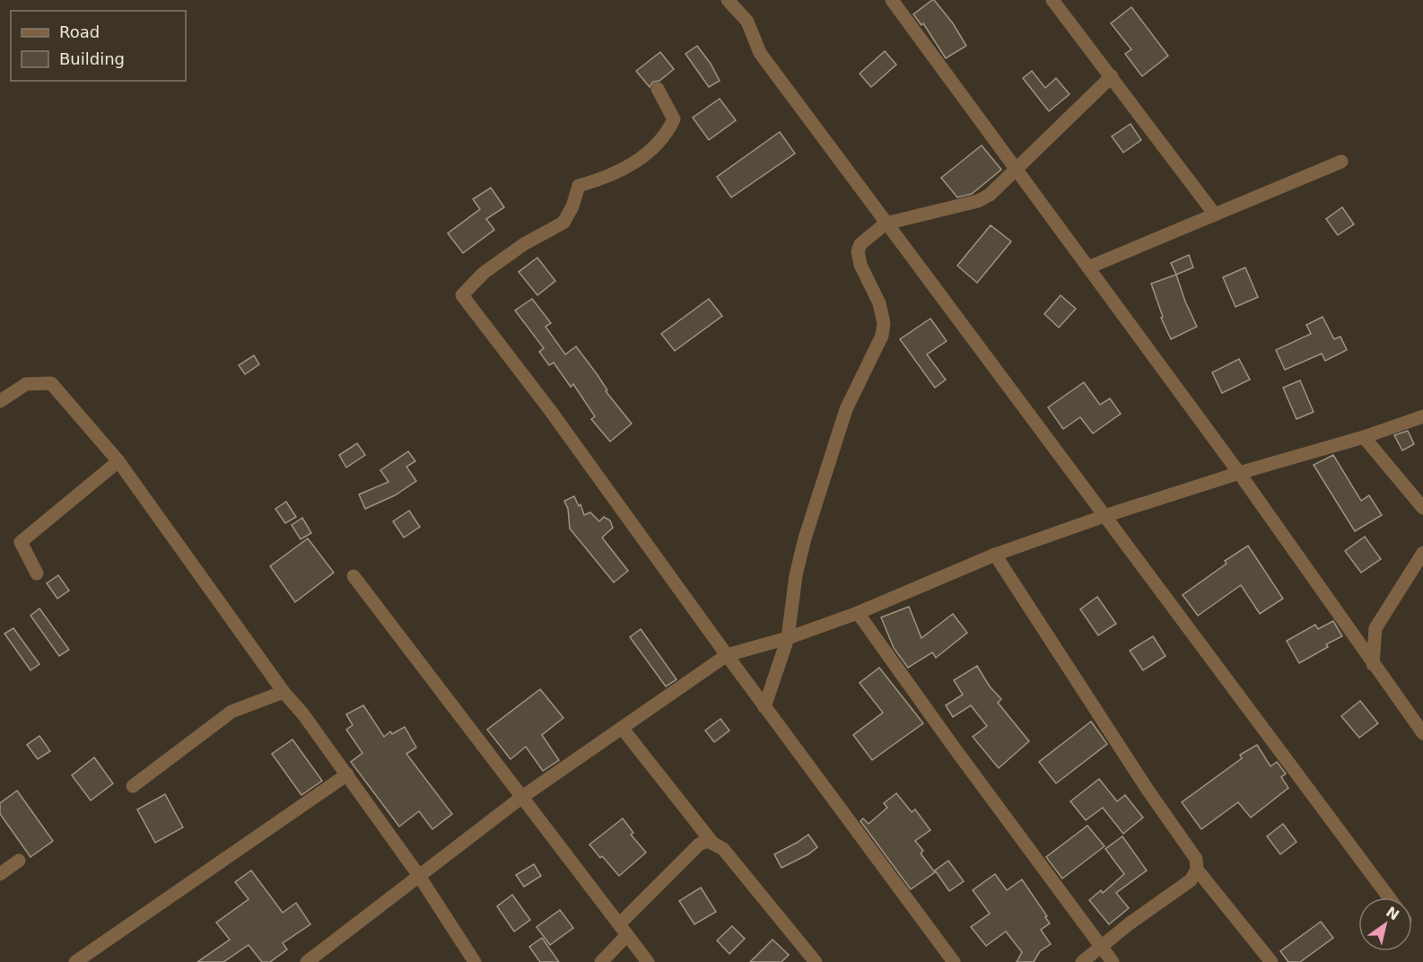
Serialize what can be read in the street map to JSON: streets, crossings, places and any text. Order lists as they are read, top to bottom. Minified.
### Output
{"legend":["Road","Building"],"north":"top right"}
